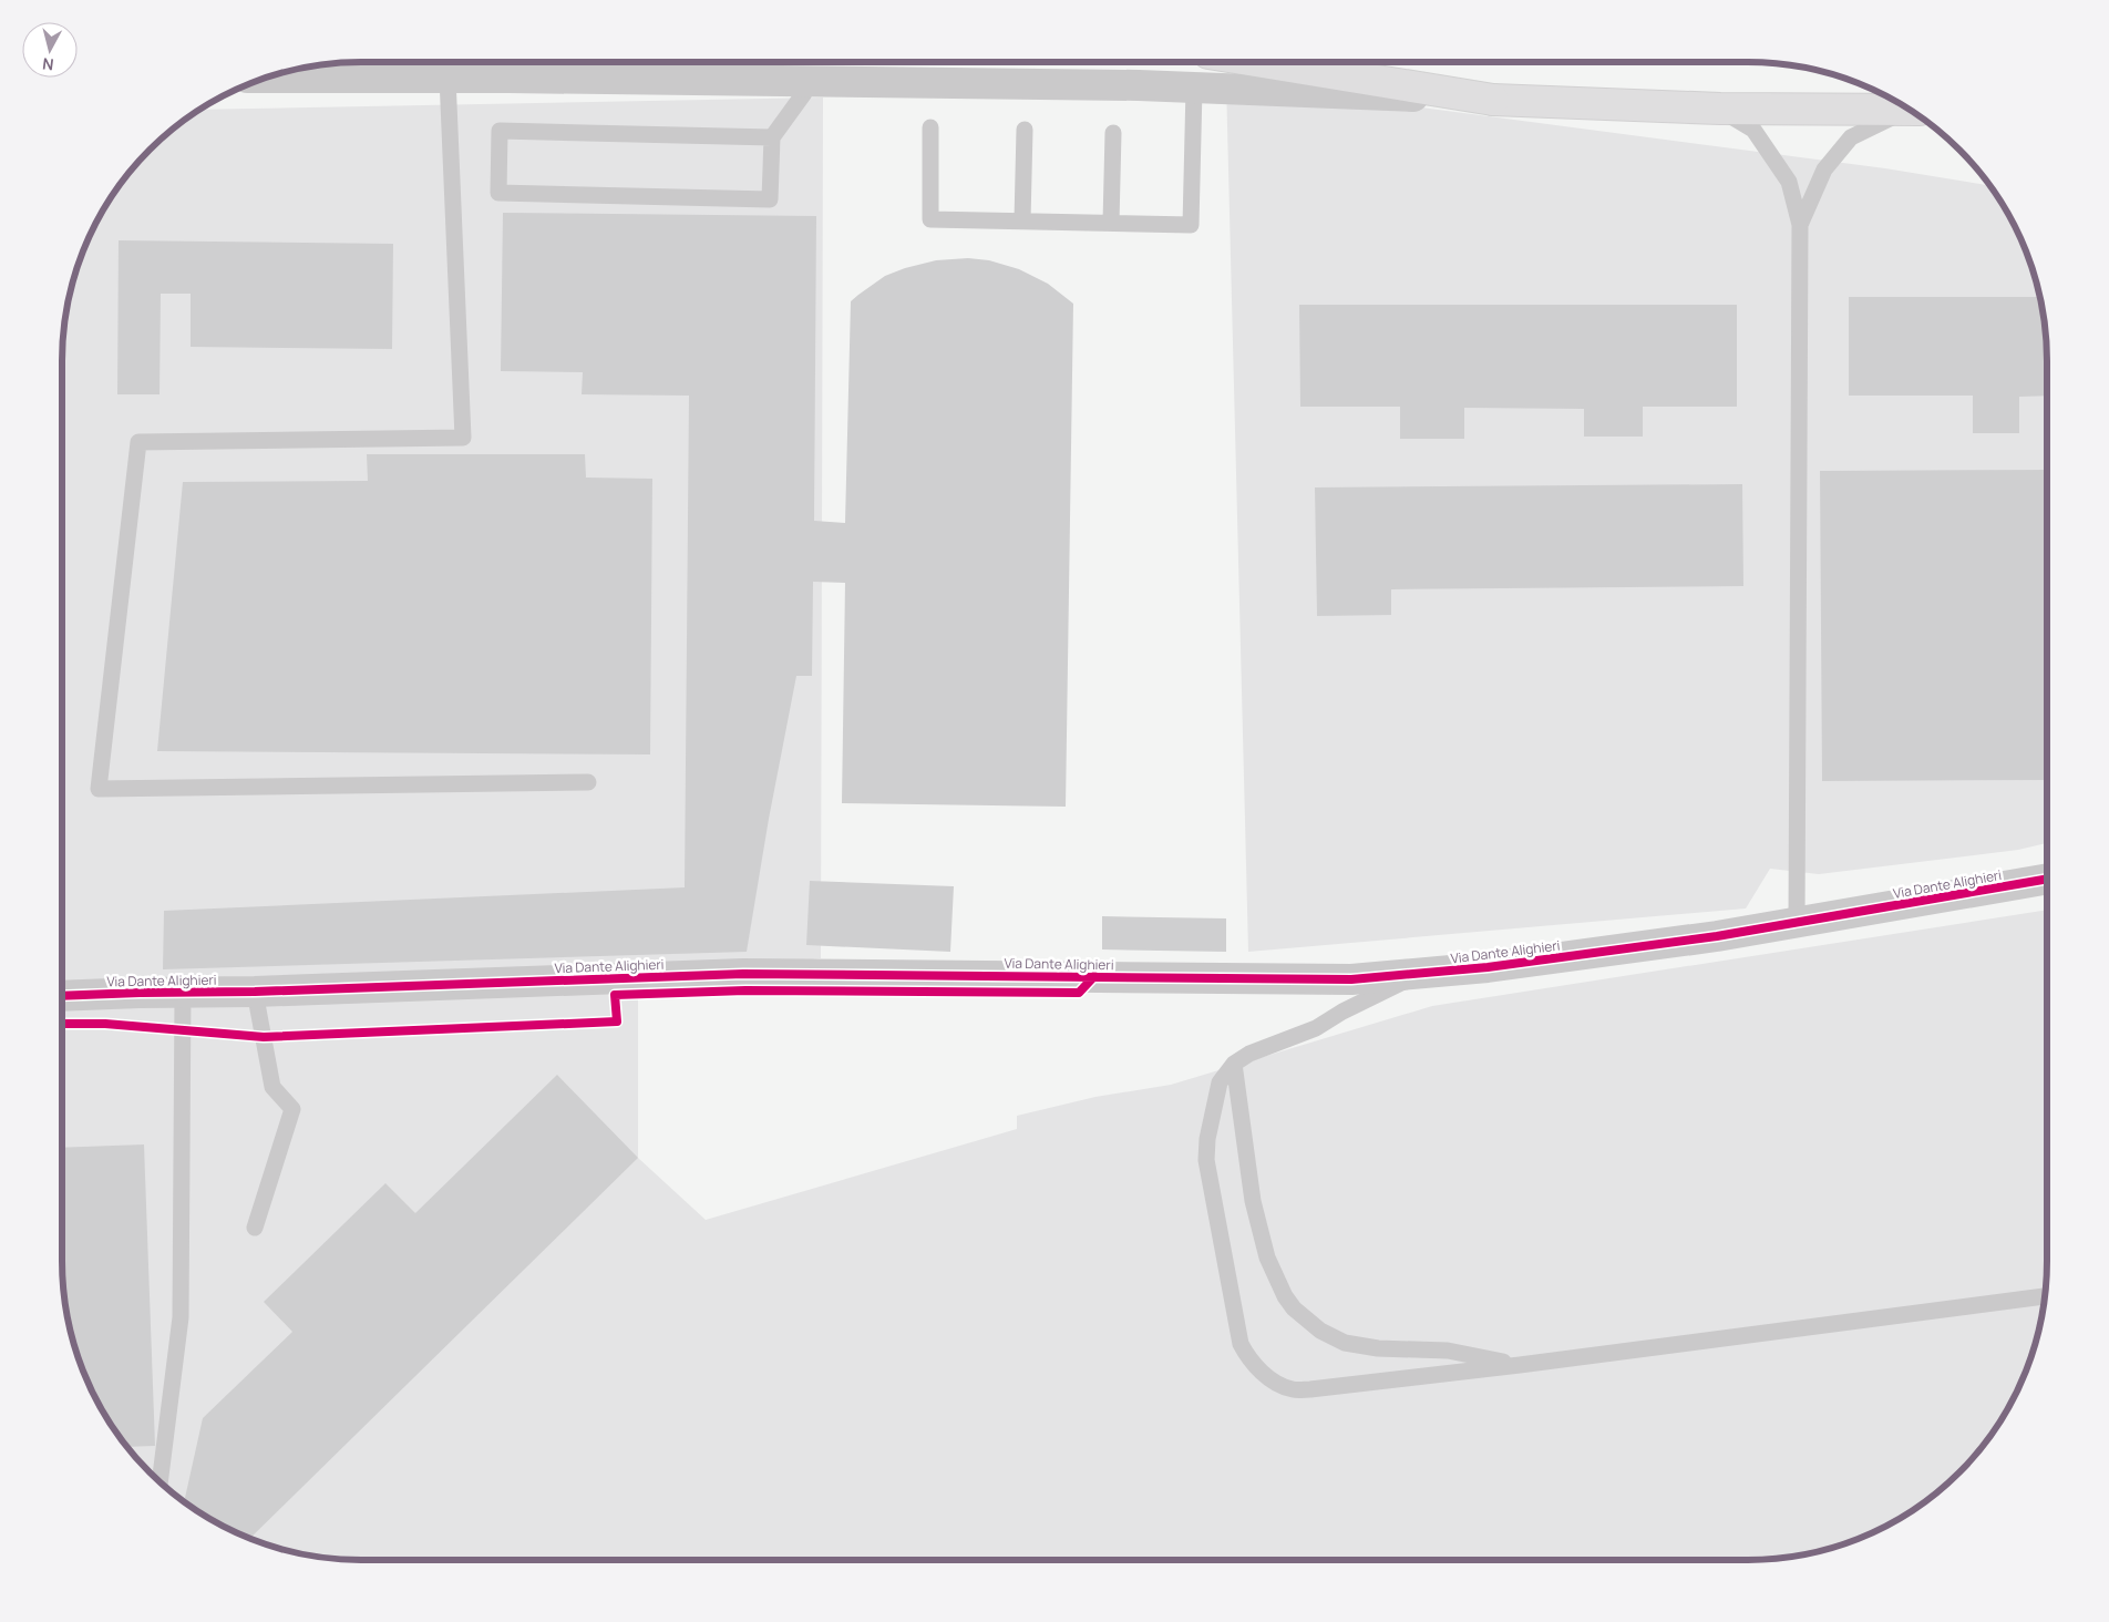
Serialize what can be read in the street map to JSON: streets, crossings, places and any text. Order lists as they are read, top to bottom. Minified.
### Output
{"streets":{"street":["Via Dante Alighieri"]},"north":"bottom"}
